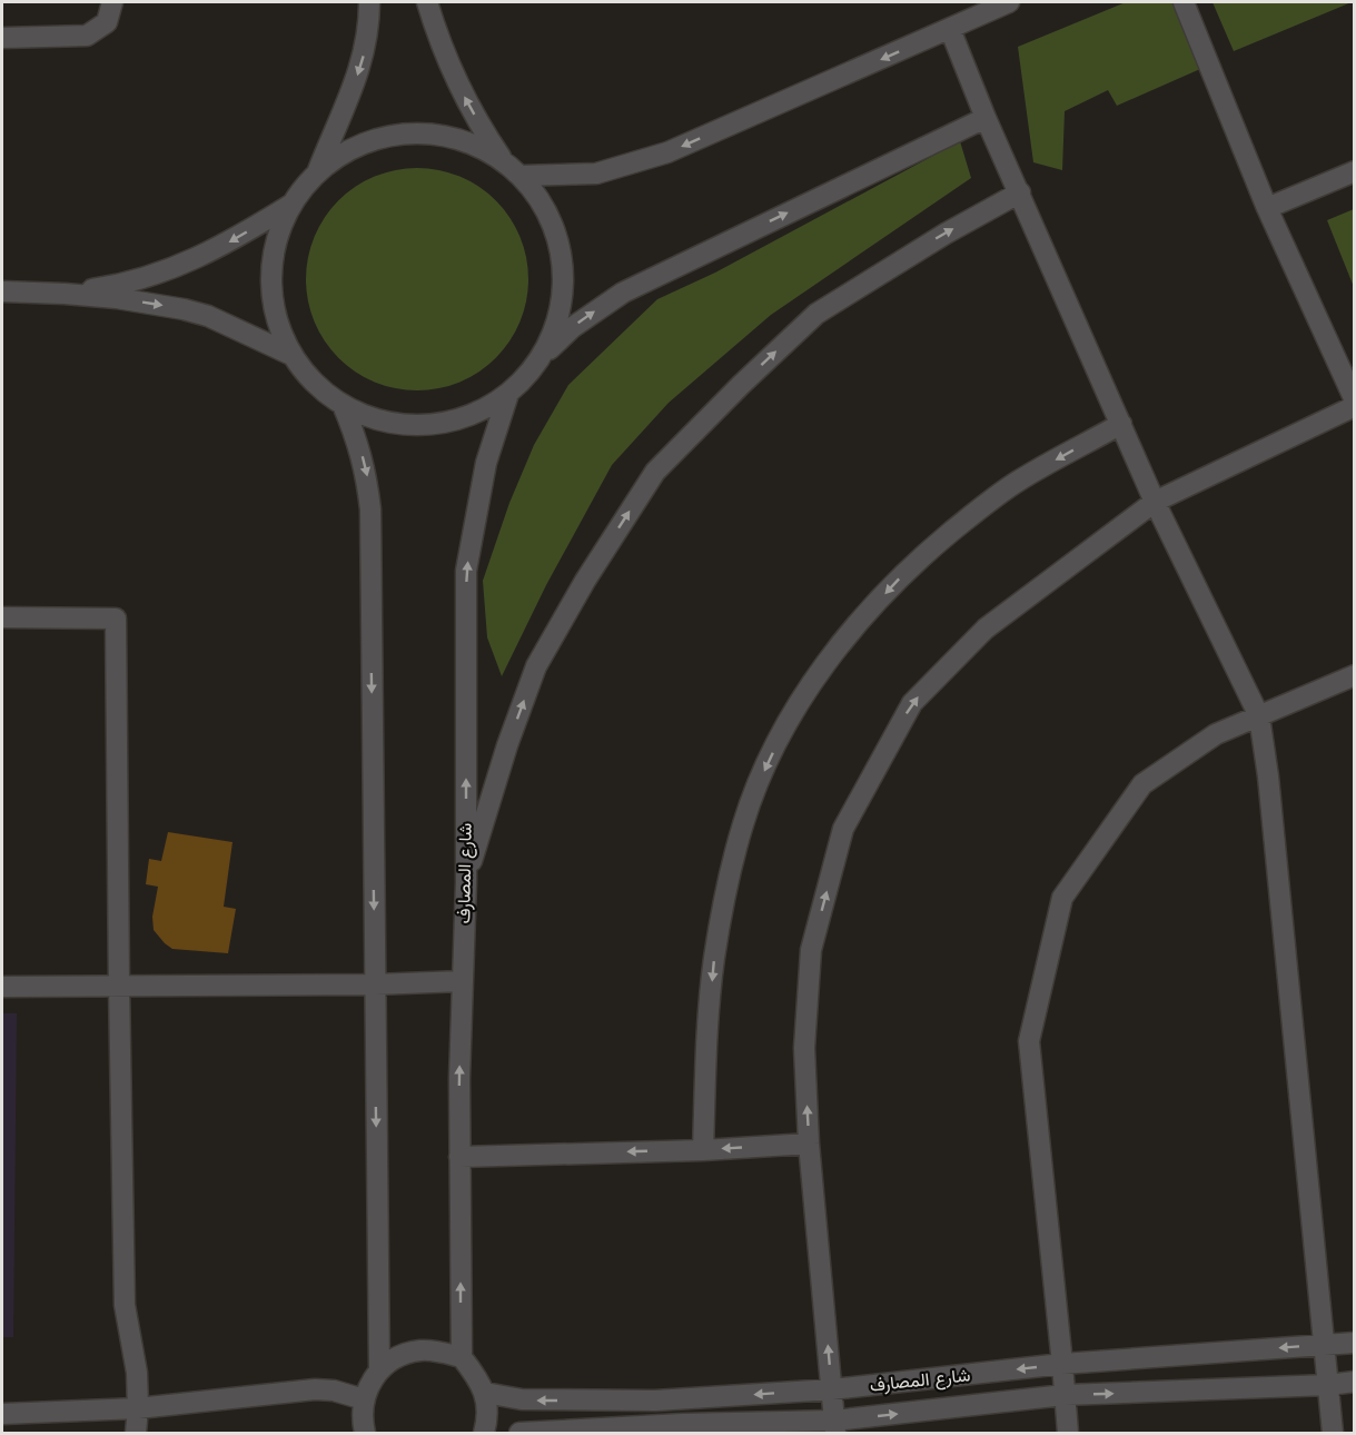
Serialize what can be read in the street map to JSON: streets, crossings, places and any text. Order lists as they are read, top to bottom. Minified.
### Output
{"streets":{"street":["شارع المصارف"]}}
